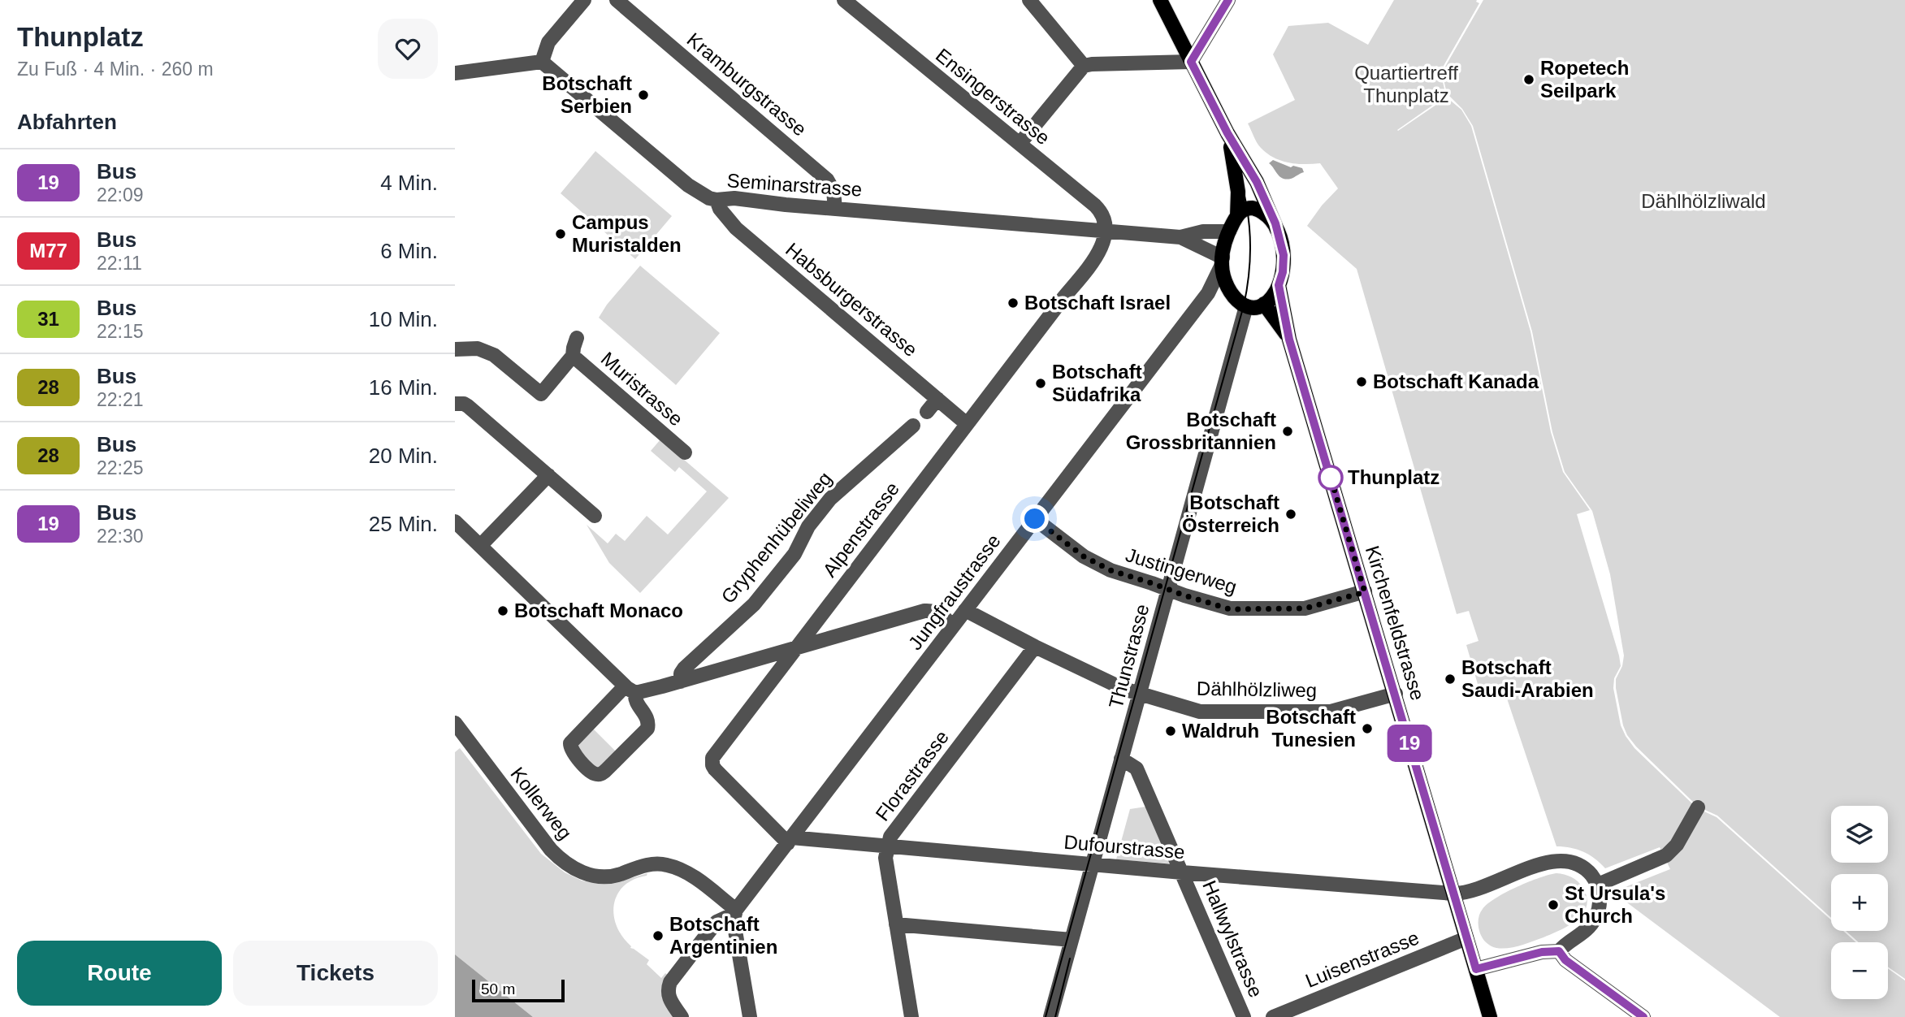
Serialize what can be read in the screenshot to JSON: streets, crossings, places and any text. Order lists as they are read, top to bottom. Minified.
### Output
{"streets":{"main road":["Kirchenfeldstrasse"],"street":["Kramburgstrasse","Ensingerstrasse","Seminarstrasse","Habsburgerstrasse","Muristrasse","Alpenstrasse","Gryphenhübeliweg","Justingerweg","Jungfraustrasse","Thunstrasse","Dählhölzliweg","Florastrasse","Kollerweg","Dufourstrasse","Hallwylstrasse","Luisenstrasse"]},"crossings":[["Kramburgstrasse","Seminarstrasse"],["Ensingerstrasse","Seminarstrasse"],["Ensingerstrasse","Alpenstrasse"],["Seminarstrasse","Habsburgerstrasse"],["Seminarstrasse","Alpenstrasse"],["Seminarstrasse","Jungfraustrasse"],["Seminarstrasse","Kirchenfeldstrasse"],["Seminarstrasse","Thunstrasse"],["Habsburgerstrasse","Alpenstrasse"],["Alpenstrasse","Jungfraustrasse"],["Alpenstrasse","Dufourstrasse"],["Justingerweg","Jungfraustrasse"],["Justingerweg","Kirchenfeldstrasse"],["Justingerweg","Thunstrasse"],["Jungfraustrasse","Kirchenfeldstrasse"],["Jungfraustrasse","Thunstrasse"],["Jungfraustrasse","Dählhölzliweg"],["Jungfraustrasse","Kollerweg"],["Jungfraustrasse","Dufourstrasse"],["Kirchenfeldstrasse","Thunstrasse"],["Kirchenfeldstrasse","Dählhölzliweg"],["Kirchenfeldstrasse","Dufourstrasse"],["Kirchenfeldstrasse","Luisenstrasse"],["Thunstrasse","Dählhölzliweg"],["Thunstrasse","Dufourstrasse"],["Thunstrasse","Hallwylstrasse"],["Dählhölzliweg","Florastrasse"],["Florastrasse","Dufourstrasse"],["Dufourstrasse","Hallwylstrasse"]],"parks":["Quartiertreff Thunplatz","Dählhölzliwald"],"places":["Ropetech Seilpark","Botschaft Serbien","Campus Muristalden","Botschaft Israel","Botschaft Kanada","Botschaft Südafrika","Botschaft Grossbritannien","Thunplatz","Botschaft Österreich","Botschaft Monaco","Botschaft Saudi-Arabien","Botschaft Tunesien","Waldruh","St Ursula's Church","Botschaft Argentinien"],"lines":["bus line 19"],"scale_bar":"50 m","page":{"heading":[["Thunplatz","Zu Fuß · 4 Min. · 260 m"],"Abfahrten"],"on_map":"19","list":[{"mark":"19","name":"Bus","note":"22:09","value":"4 Min."},{"mark":"M77","name":"Bus","note":"22:11","value":"6 Min."},{"mark":"31","name":"Bus","note":"22:15","value":"10 Min."},{"mark":"28","name":"Bus","note":"22:21","value":"16 Min."},{"mark":"28","name":"Bus","note":"22:25","value":"20 Min."},{"mark":"19","name":"Bus","note":"22:30","value":"25 Min."}],"map_buttons":["+","−"],"buttons":["Route","Tickets"],"scale":"50 m"}}
